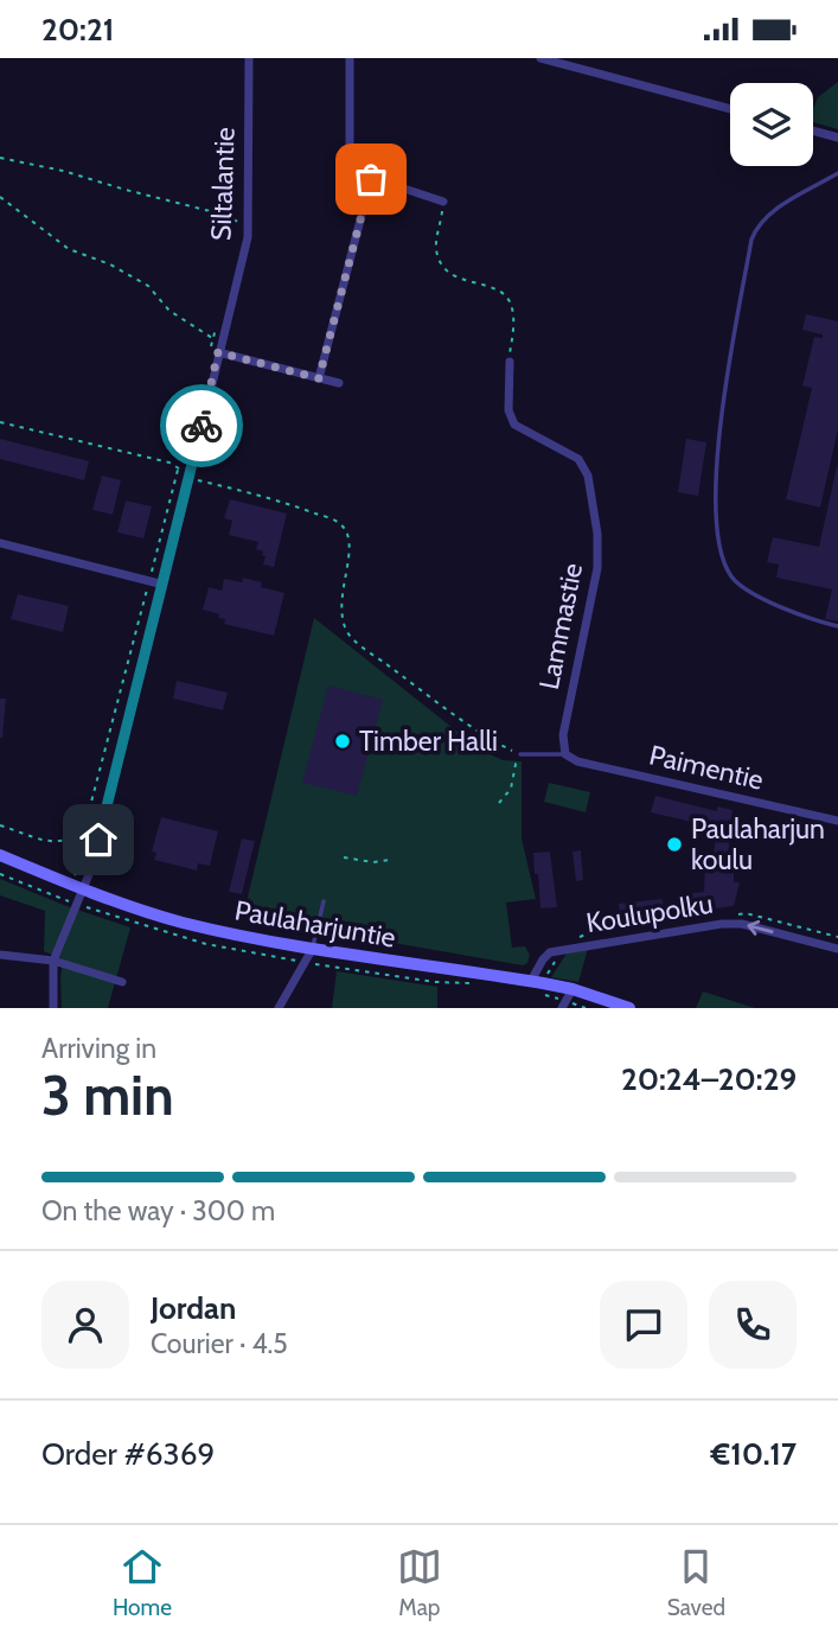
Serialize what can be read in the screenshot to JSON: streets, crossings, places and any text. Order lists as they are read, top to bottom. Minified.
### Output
{"streets":{"main road":["Paulaharjuntie"],"street":["Siltalantie","Lammastie","Paimentie","Koulupolku"]},"crossings":[["Siltalantie","Paulaharjuntie"],["Lammastie","Paimentie"],["Koulupolku","Paulaharjuntie"]],"one_way":["Koulupolku"],"places":["Timber Halli","Paulaharjun koulu"],"page":{"status":"20:21","heading":["3 min","Arriving in","20:24–20:29"],"panel":["Jordan","Courier · 4.5","Order #6369","€10.17"],"bar":"On the way · 300 m","tabs":["Home","Map","Saved"]}}
